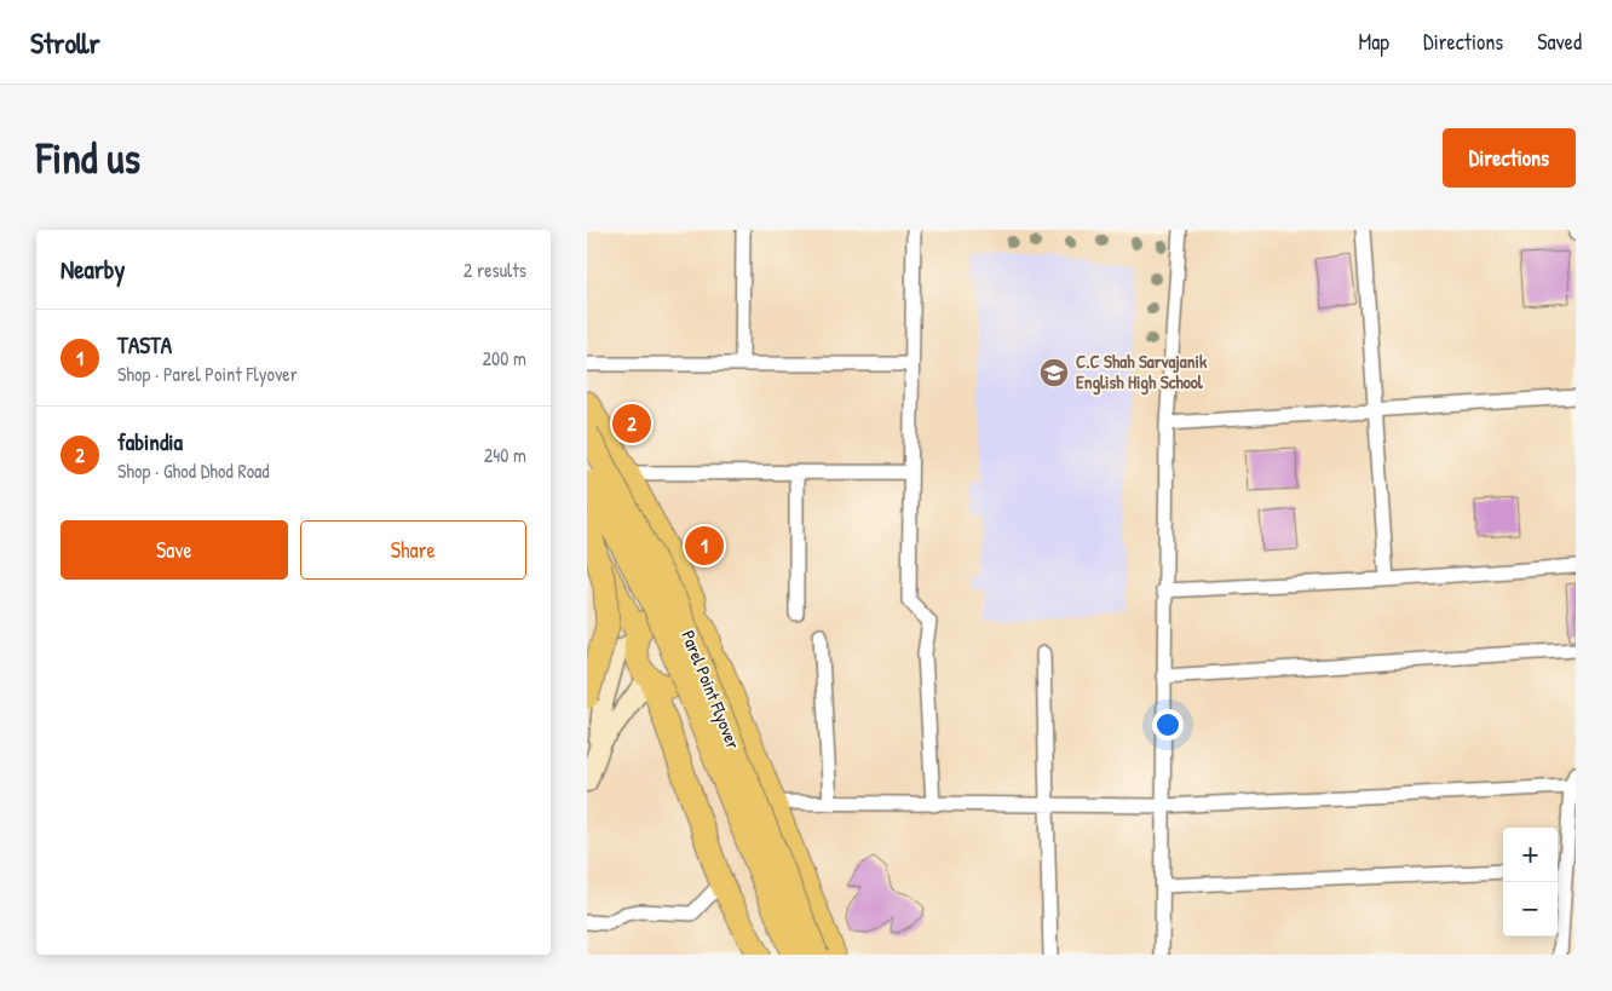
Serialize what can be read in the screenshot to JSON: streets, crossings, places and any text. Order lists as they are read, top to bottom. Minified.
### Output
{"streets":{"main road":["Parel Point Flyover"]},"places":{"school or university":["C.C Shah Sarvajanik English High School"]},"page":{"header":"Strollr","nav":["Map","Directions","Saved"],"buttons":["Directions",["Save","Share"]],"title":"Find us","heading":["Nearby","2 results"],"list":[{"mark":"1","name":"TASTA","note":"Shop · Parel Point Flyover","value":"200 m"},{"mark":"2","name":"fabindia","note":"Shop · Ghod Dhod Road","value":"240 m"}],"pins":["2","1"],"map_buttons":["+","−"]}}
